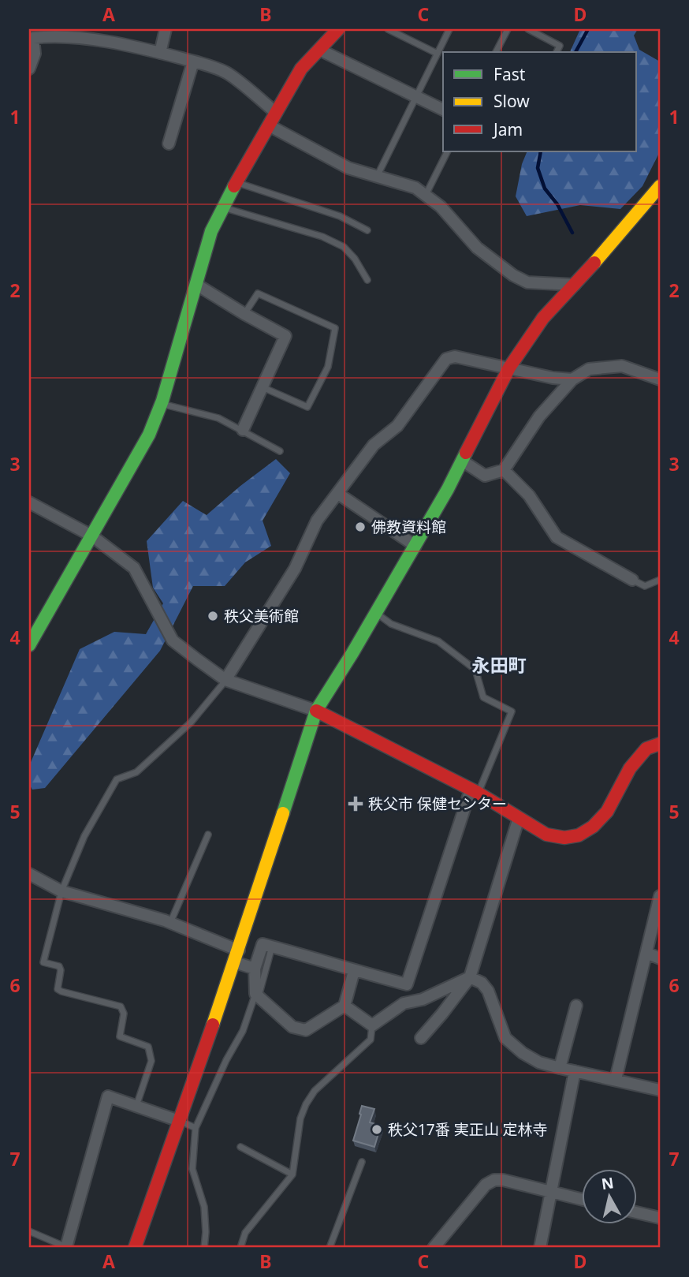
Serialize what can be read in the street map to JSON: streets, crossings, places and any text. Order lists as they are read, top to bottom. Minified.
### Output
{"districts":["永田町"],"places":{"other":["佛教資料館","秩父美術館","秩父17番 実正山 定林寺"],"health":["秩父市 保健センター"]},"legend":["Fast","Slow","Jam"],"north":"top","grid":{"columns":["A","B","C","D"],"rows":["1","2","3","4","5","6","7"]}}
